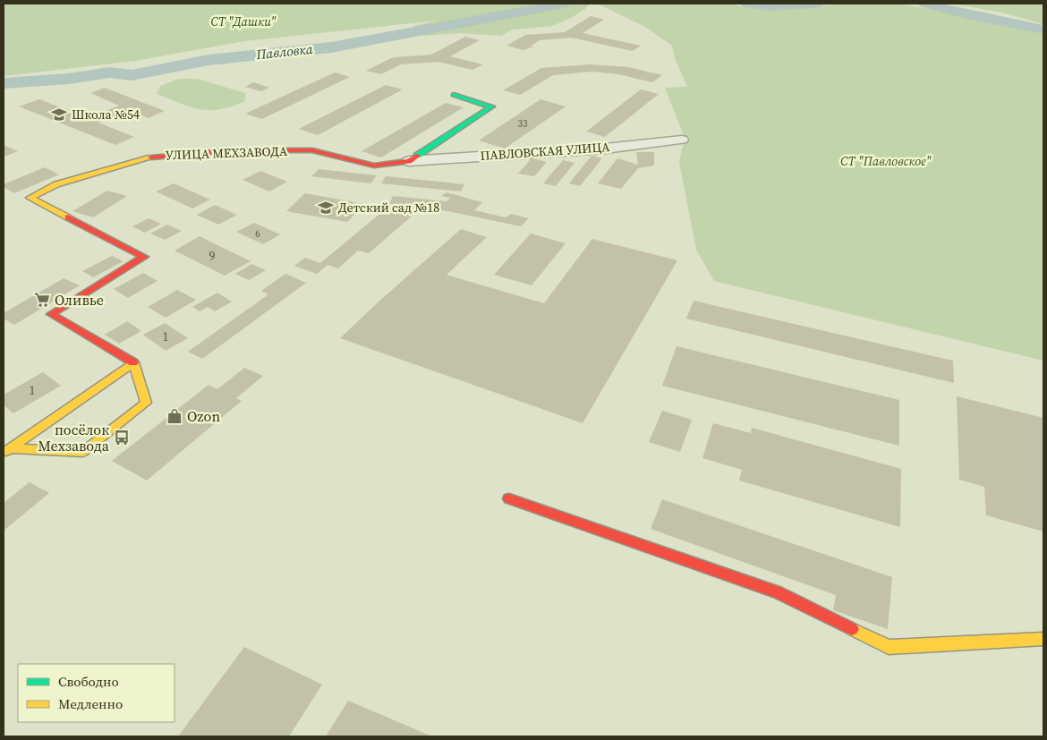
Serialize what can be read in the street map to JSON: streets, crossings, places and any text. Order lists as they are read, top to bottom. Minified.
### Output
{"streets":{"street":["ПАВЛОВСКАЯ УЛИЦА","УЛИЦА МЕХЗАВОДА"]},"crossings":[["ПАВЛОВСКАЯ УЛИЦА","УЛИЦА МЕХЗАВОДА"]],"water":["Павловка"],"parks":["СТ \"Дашки\"","СТ \"Павловское\""],"places":{"school or university":["Школа №54","Детский сад №18"],"supermarket":["Оливье"],"shop":["Ozon"],"bus stop":["посёлок Мехзавода"]},"house_numbers":["33","6","9","1","1"],"legend":["Свободно","Медленно"]}
